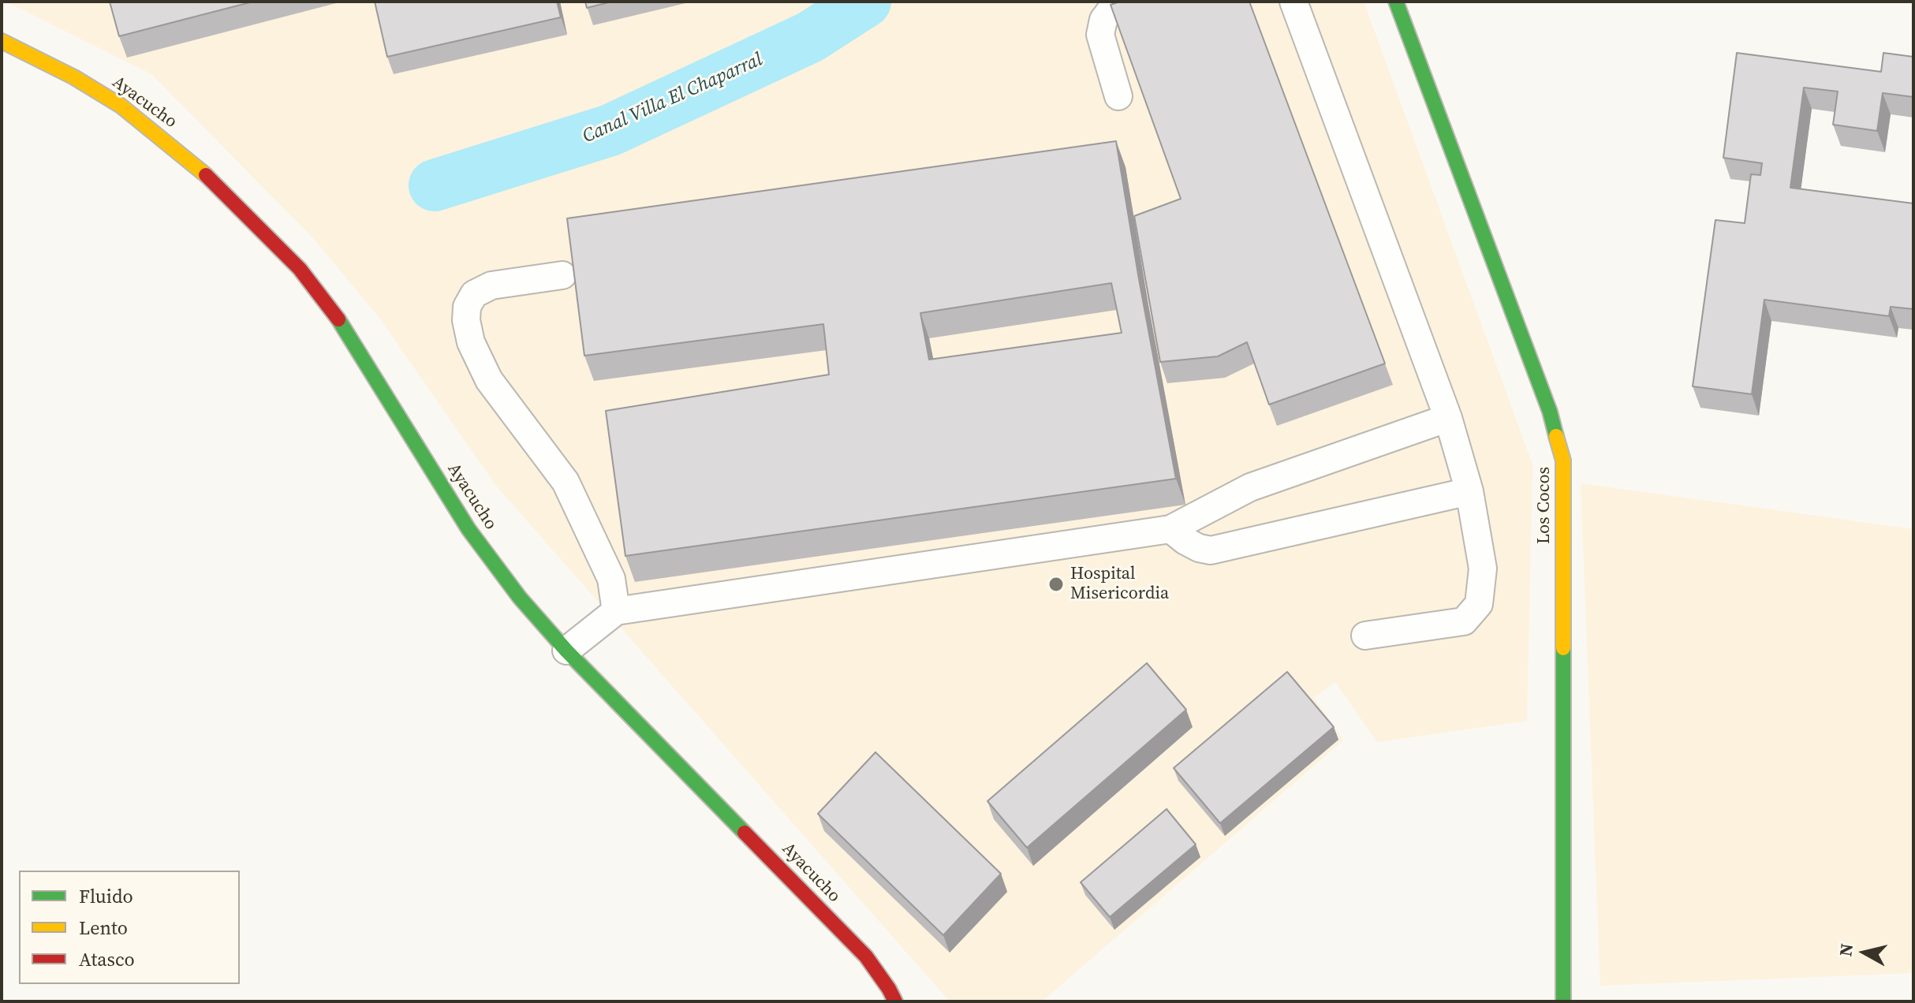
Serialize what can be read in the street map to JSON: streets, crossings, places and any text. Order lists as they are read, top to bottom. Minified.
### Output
{"streets":{"street":["Ayacucho","Los Cocos"]},"water":["Canal Villa El Chaparral"],"places":["Hospital Misericordia"],"legend":["Fluido","Lento","Atasco"],"north":"left"}
